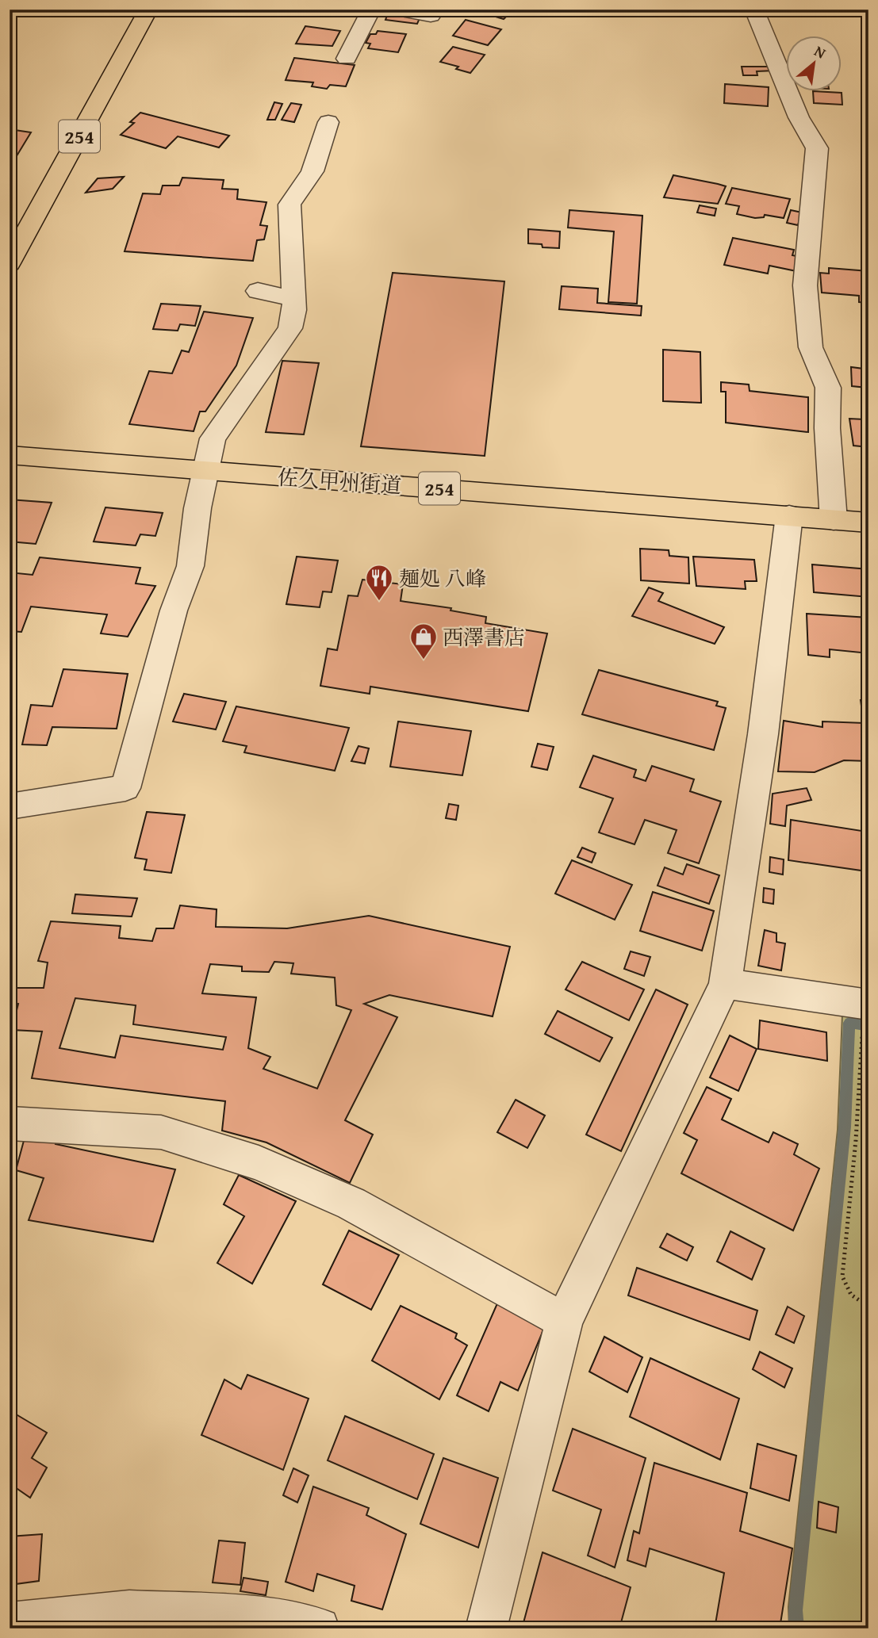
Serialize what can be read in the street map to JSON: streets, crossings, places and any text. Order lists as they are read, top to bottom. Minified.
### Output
{"streets":{"highway":["254","佐久甲州街道"]},"places":{"restaurant":["麺処 八峰"],"shop":["西澤書店"]},"north":"top right"}
